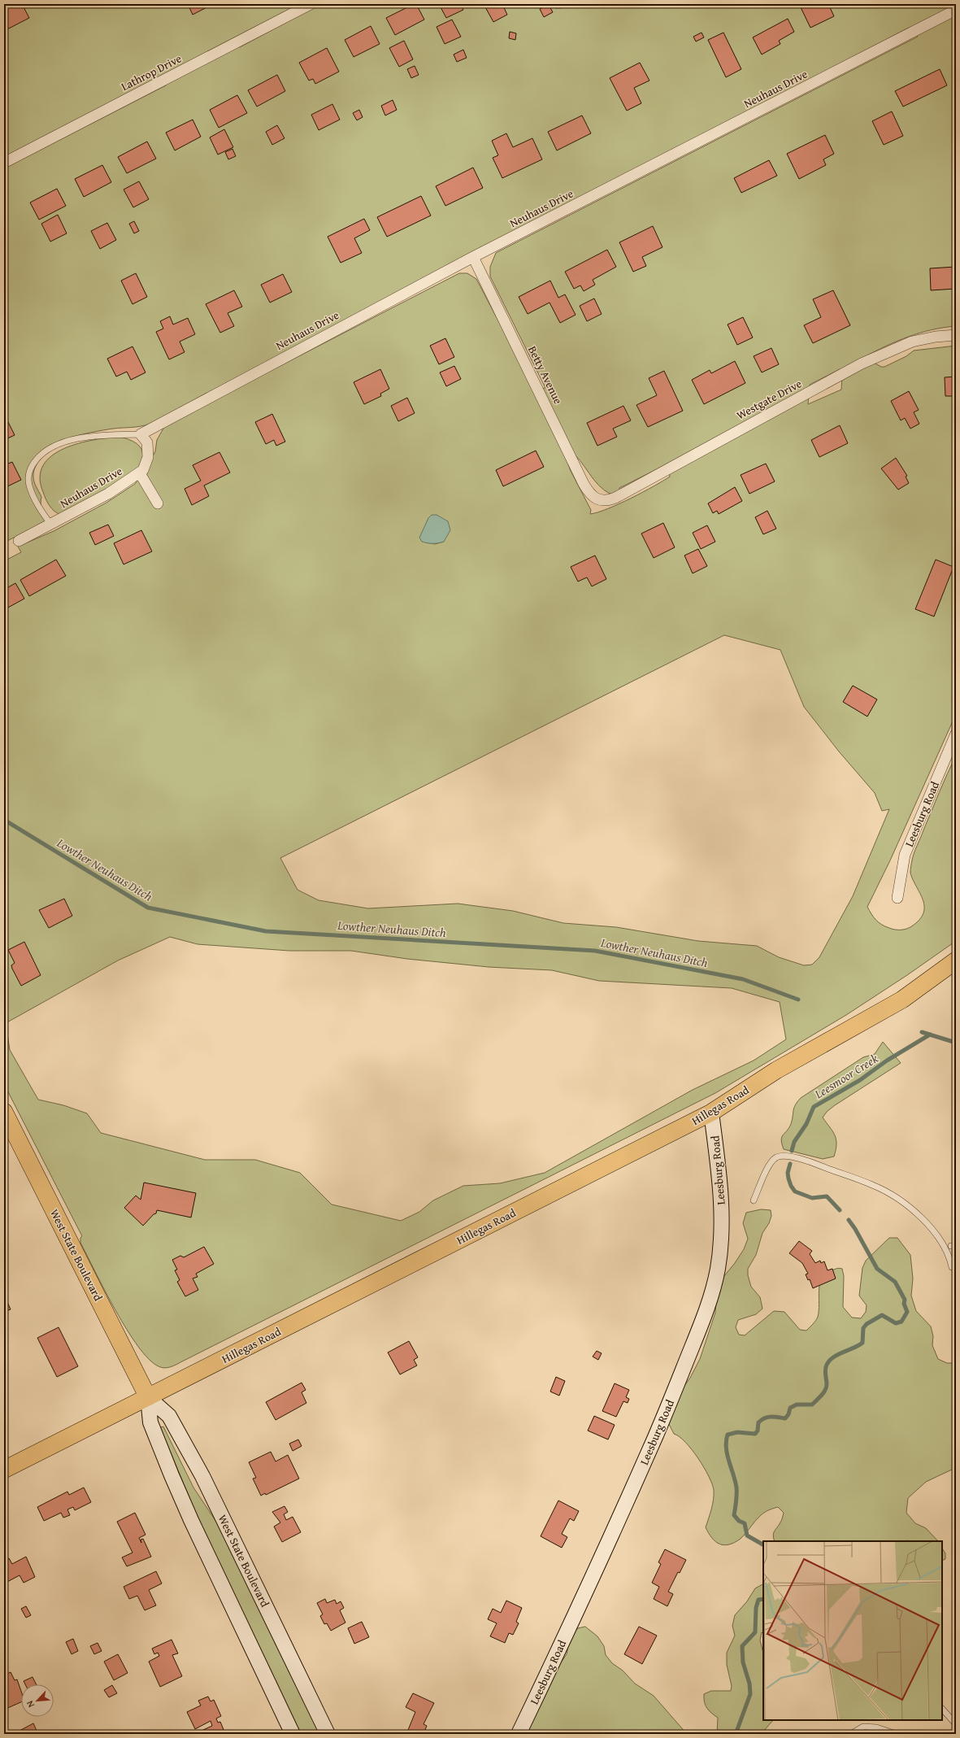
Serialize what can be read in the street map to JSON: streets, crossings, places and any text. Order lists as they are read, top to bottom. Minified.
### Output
{"streets":{"main road":["Leesburg Road","Hillegas Road","West State Boulevard"],"street":["Lathrop Drive","Neuhaus Drive","Betty Avenue","Westgate Drive"]},"crossings":[["Neuhaus Drive","Betty Avenue"],["Betty Avenue","Westgate Drive"],["Leesburg Road","Hillegas Road"],["Hillegas Road","West State Boulevard"]],"water":["Lowther Neuhaus Ditch","Leesmoor Creek"],"north":"bottom left"}
